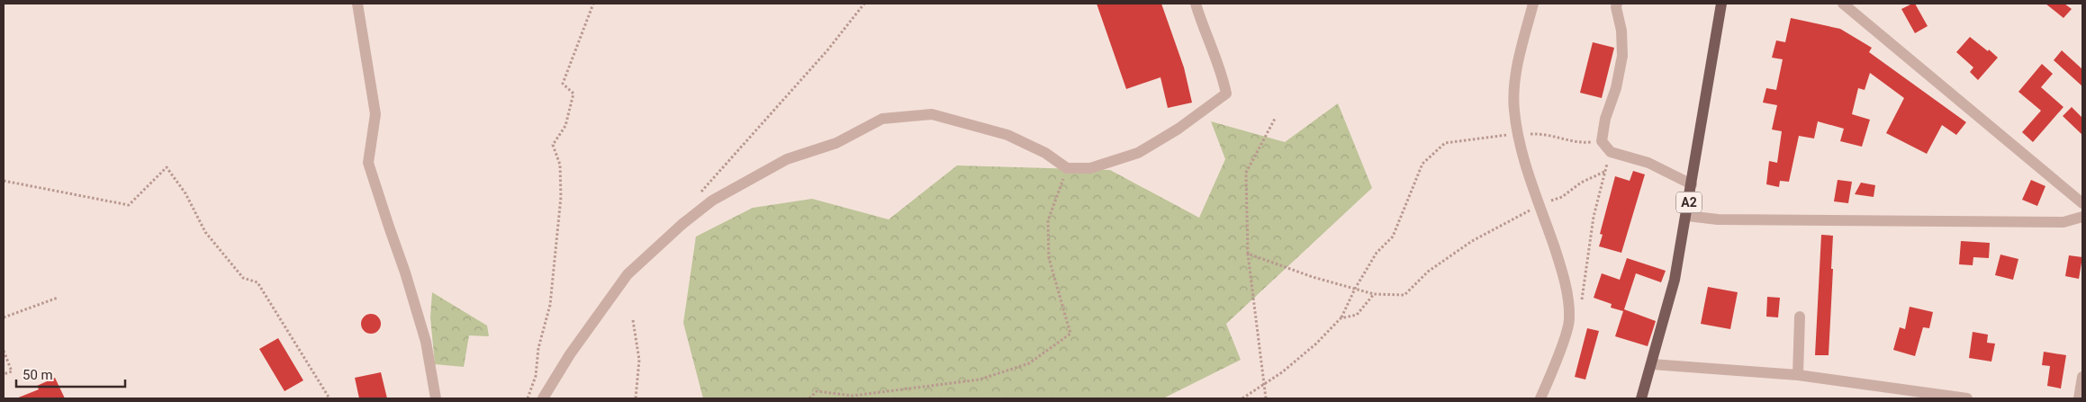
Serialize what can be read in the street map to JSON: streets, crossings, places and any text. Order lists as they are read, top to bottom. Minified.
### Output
{"streets":{"main road":["A2"]},"scale_bar":"50 m"}
